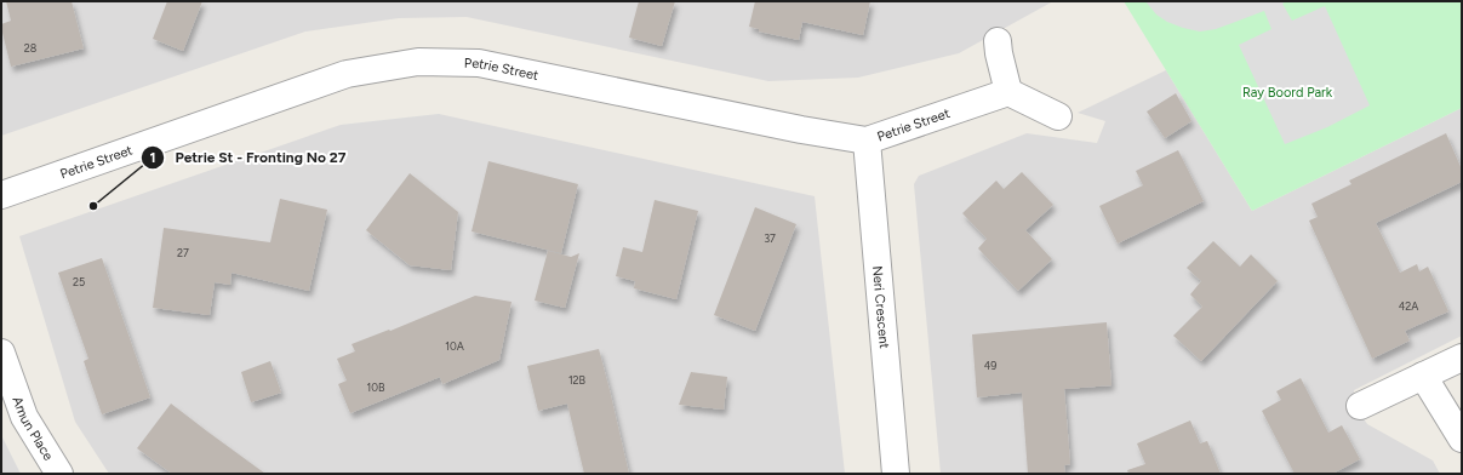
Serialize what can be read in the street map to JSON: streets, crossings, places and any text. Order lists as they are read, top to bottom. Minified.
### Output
{"streets":{"street":["Petrie Street","Neri Crescent","Amun Place"]},"crossings":[["Petrie Street","Neri Crescent"]],"parks":["Ray Boord Park"],"places":["Petrie St - Fronting No 27"],"house_numbers":["28","37","27","25","42A","10A","49","12B","10B"]}
